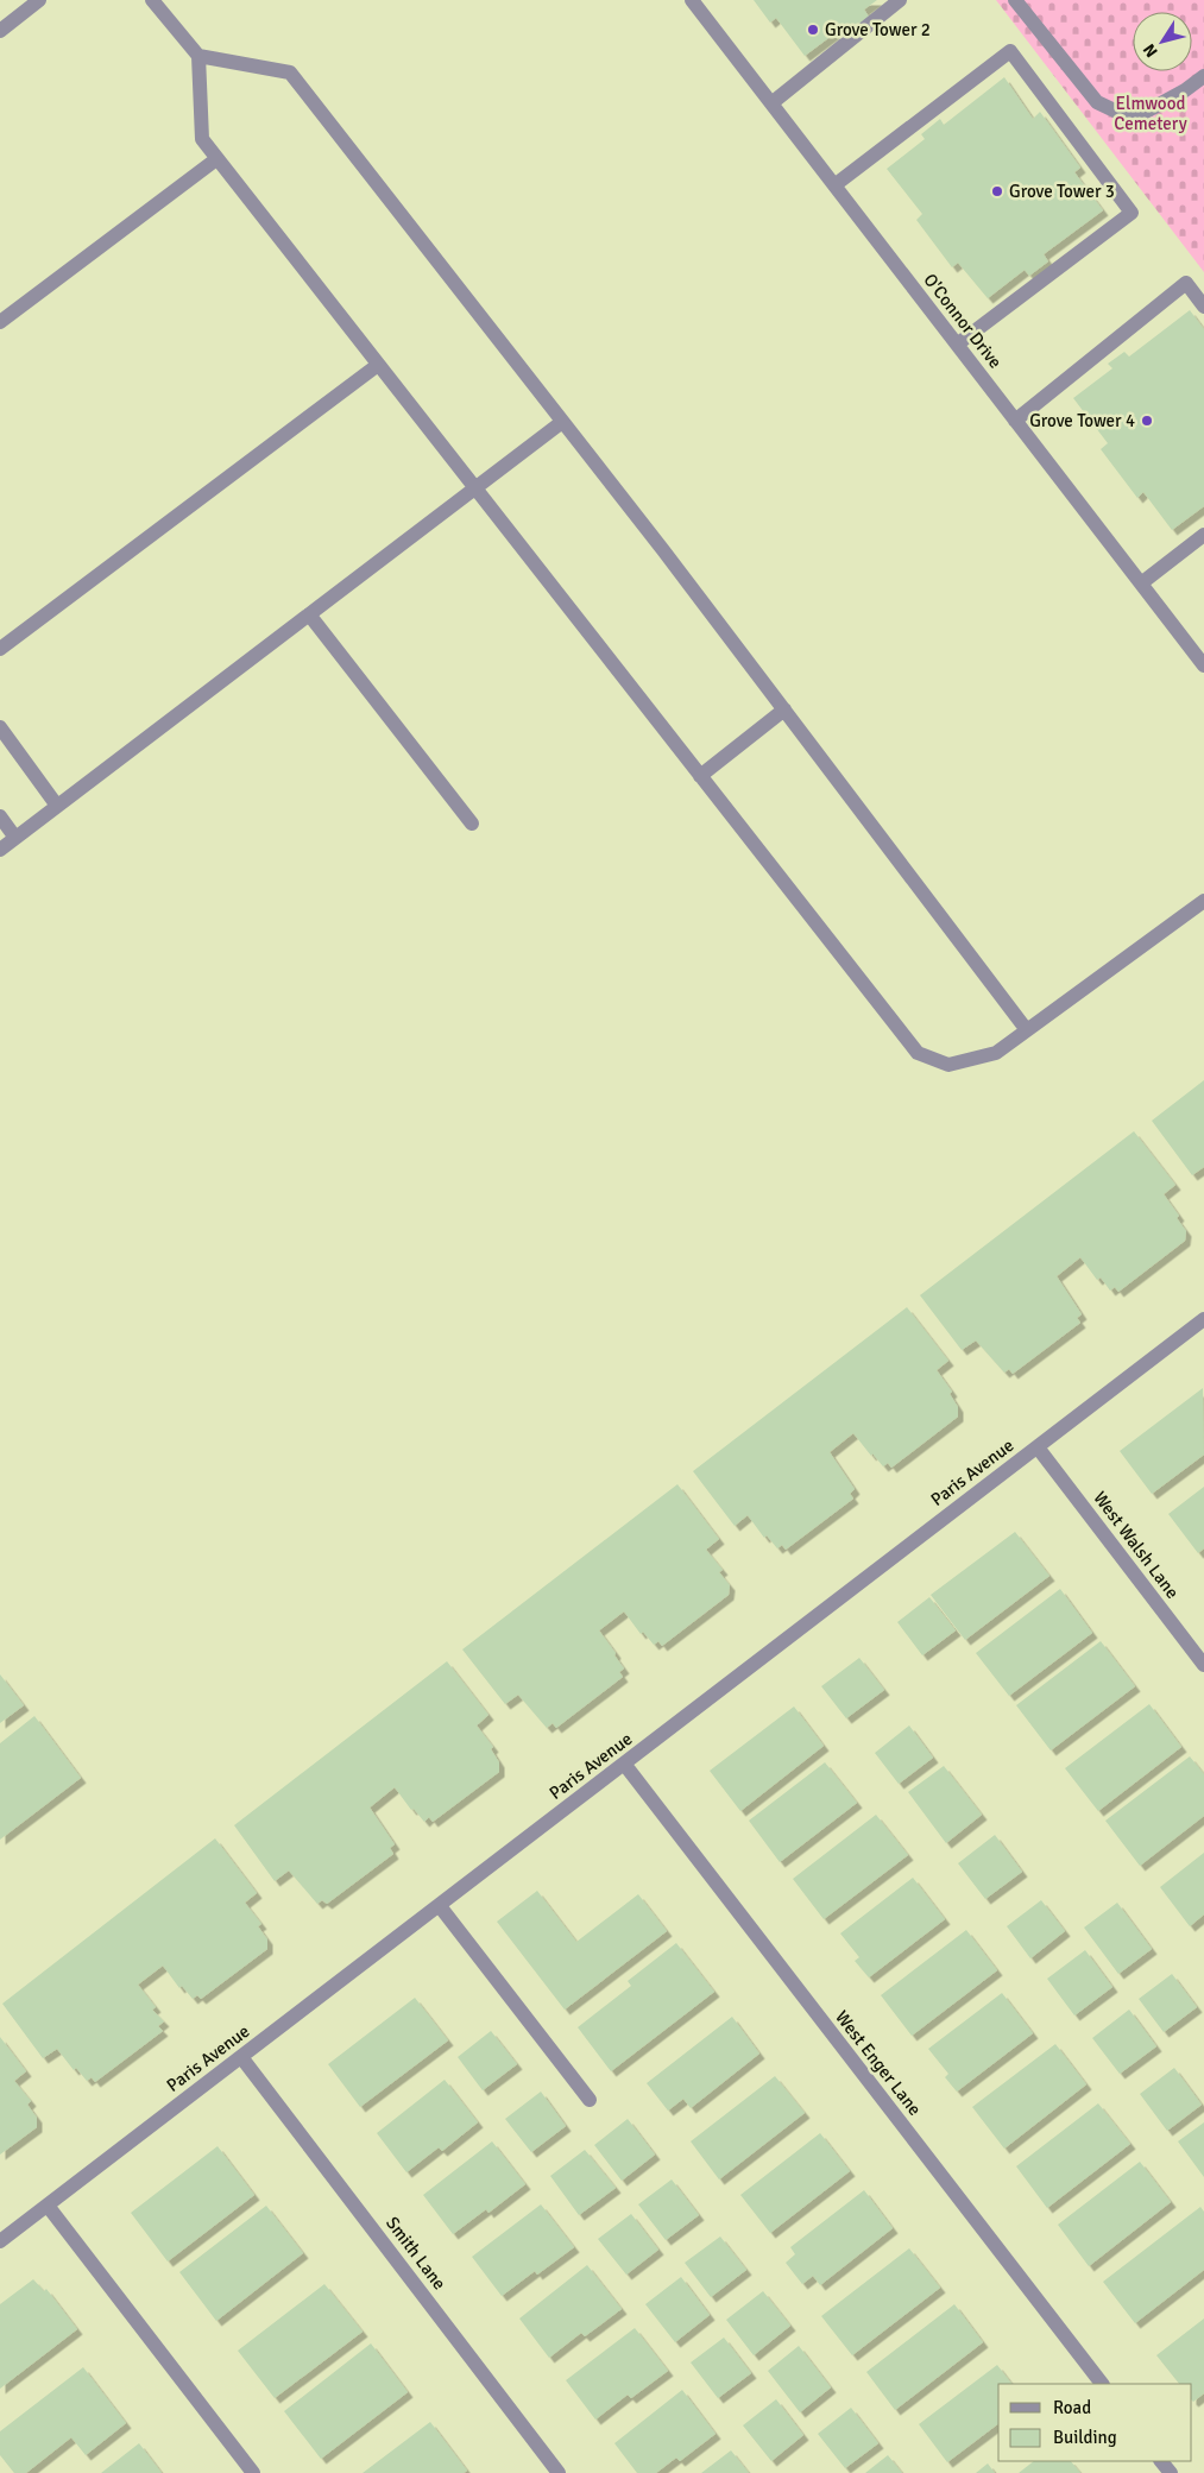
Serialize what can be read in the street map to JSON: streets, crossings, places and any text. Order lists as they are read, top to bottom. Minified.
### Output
{"streets":{"street":["O'Connor Drive","Paris Avenue","West Walsh Lane","West Enger Lane","Smith Lane"]},"crossings":[["Paris Avenue","West Walsh Lane"],["Paris Avenue","West Enger Lane"],["Paris Avenue","Smith Lane"]],"parks":["Elmwood Cemetery"],"places":["Grove Tower 2","Grove Tower 3","Grove Tower 4"],"legend":["Road","Building"],"north":"bottom left"}
